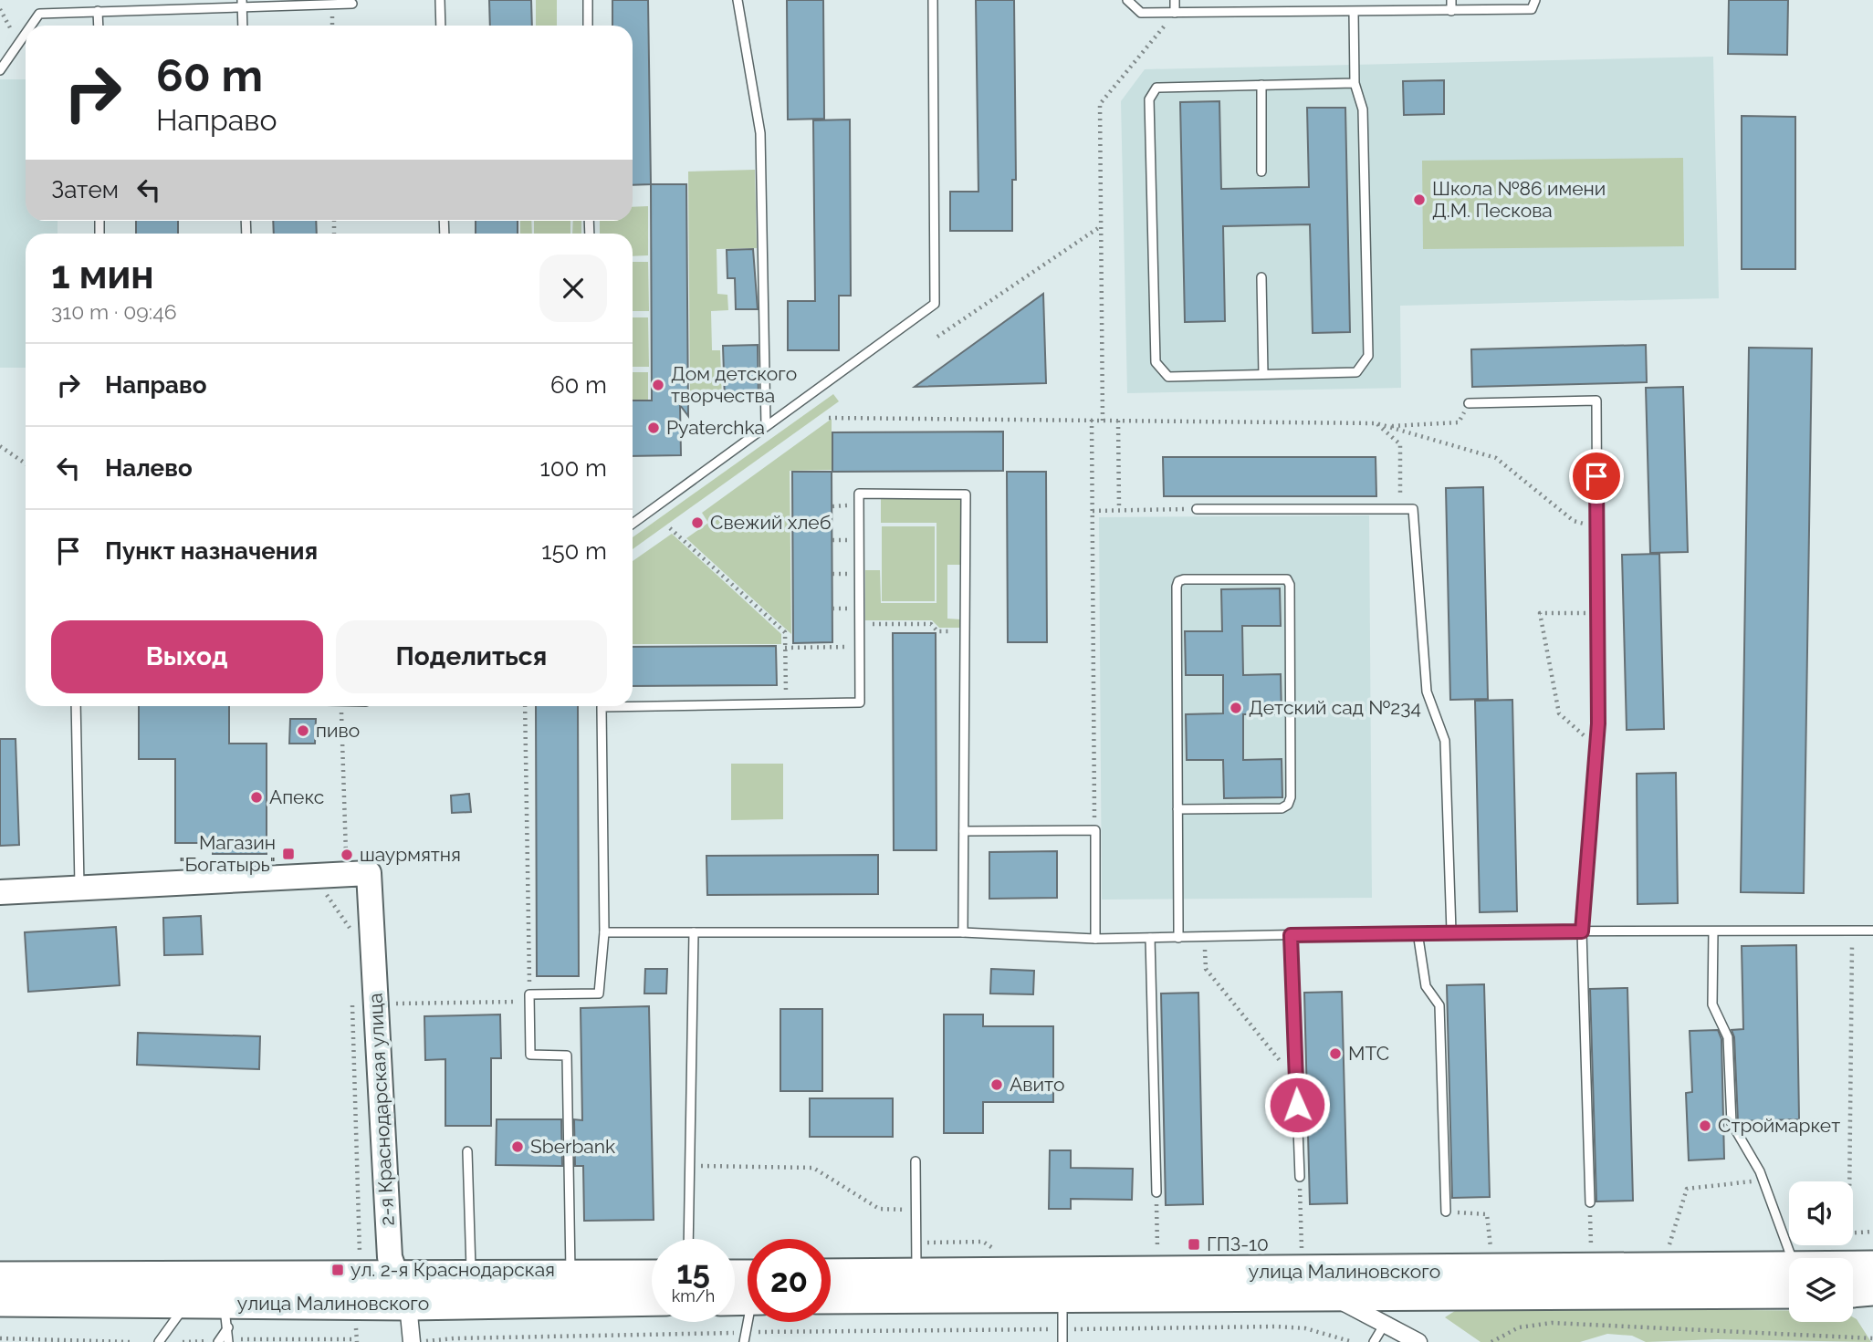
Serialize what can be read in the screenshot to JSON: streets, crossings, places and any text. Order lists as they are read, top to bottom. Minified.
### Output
{"streets":{"highway":["улица Малиновского"],"street":["2-я Краснодарская улица"]},"crossings":[["2-я Краснодарская улица","улица Малиновского"]],"places":{"other":["Школа №86 имени Д.М. Пескова","Дом детского творчества","Pyaterchka","Свежий хлеб","Детский сад №234","пиво","Апекс","шаурмятня","МТС","Авито","Строймаркет","Sberbank"],"transit":["Магазин \"Богатырь\"","ГПЗ-10","ул. 2-я Краснодарская"]},"page":{"turn":["60 m","Направо"],"then":"Затем","heading":["1 мин","310 m · 09:46"],"list":[{"name":"Направо","value":"60 m"},{"name":"Налево","value":"100 m"},{"name":"Пункт назначения","value":"150 m"}],"buttons":["Выход","Поделиться"],"speed":"15 km/h","limit":"20"}}
